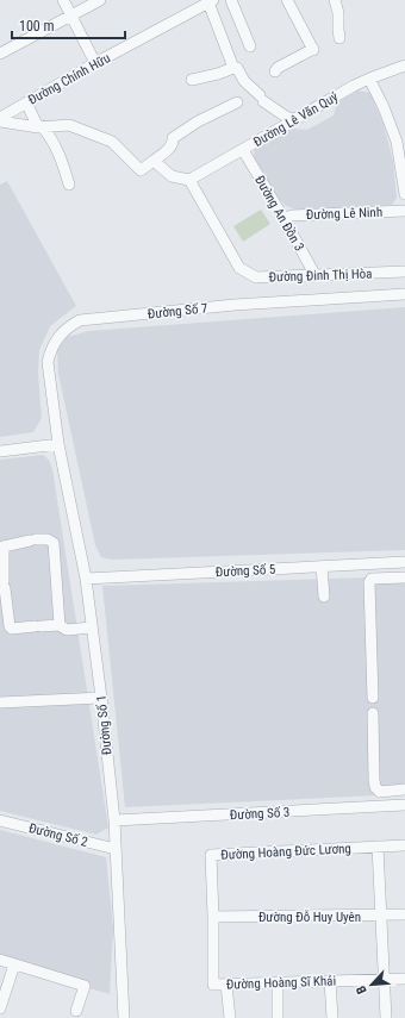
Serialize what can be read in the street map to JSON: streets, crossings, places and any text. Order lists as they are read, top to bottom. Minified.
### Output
{"streets":{"street":["Đường Chính Hữu","Đường Lê Văn Quý","Đường An Đồn 3","Đường Lê Ninh","Đường Đinh Thị Hòa","Đường Số 7","Đường Số 5","Đường Số 1","Đường Số 3","Đường Số 2","Đường Hoàng Đức Lương","Đường Đỗ Huy Uyên","Đường Hoàng Sĩ Khải"]},"crossings":[["Đường Lê Văn Quý","Đường An Đồn 3"],["Đường Lê Văn Quý","Đường Đinh Thị Hòa"],["Đường An Đồn 3","Đường Lê Ninh"],["Đường An Đồn 3","Đường Đinh Thị Hòa"],["Đường Số 7","Đường Số 1"],["Đường Số 5","Đường Số 1"],["Đường Số 1","Đường Số 3"],["Đường Số 1","Đường Số 2"],["Đường Hoàng Đức Lương","Đường Đỗ Huy Uyên"],["Đường Hoàng Đức Lương","Đường Hoàng Sĩ Khải"]],"scale_bar":"100 m","north":"bottom left"}
